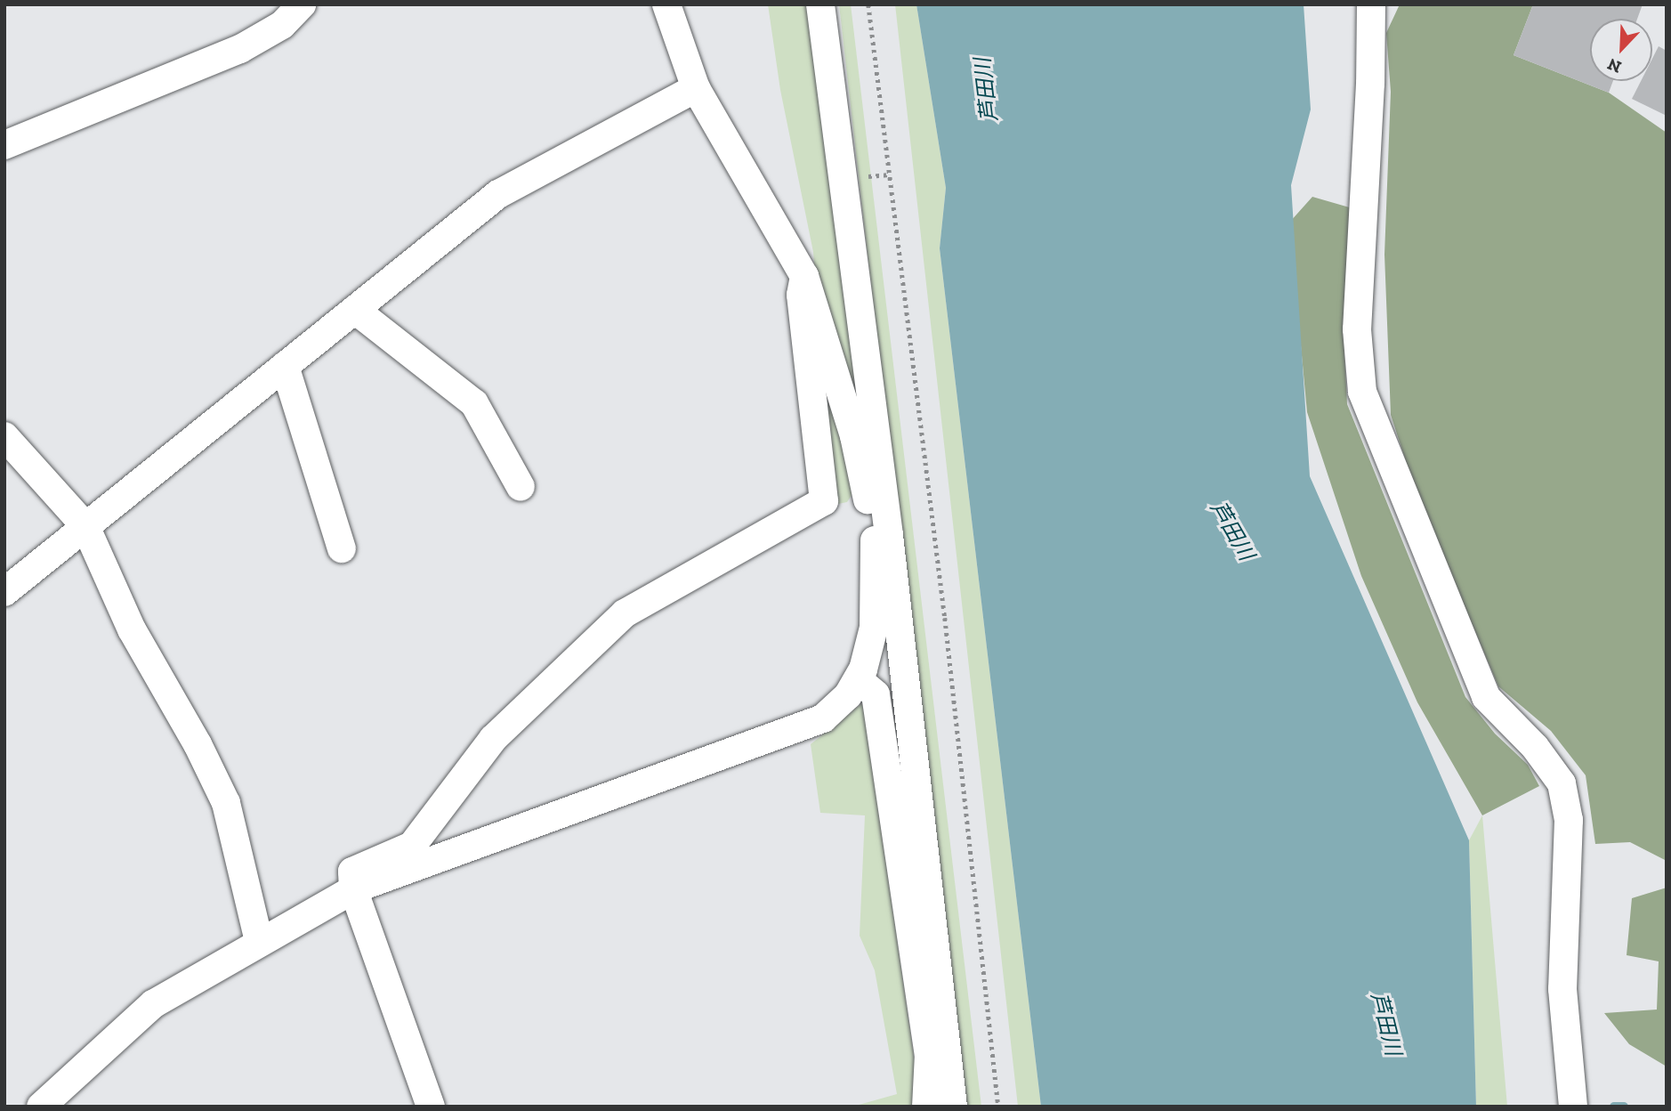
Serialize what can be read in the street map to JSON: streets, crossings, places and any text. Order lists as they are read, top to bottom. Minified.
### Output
{"water":["芦田川"],"north":"bottom left"}
